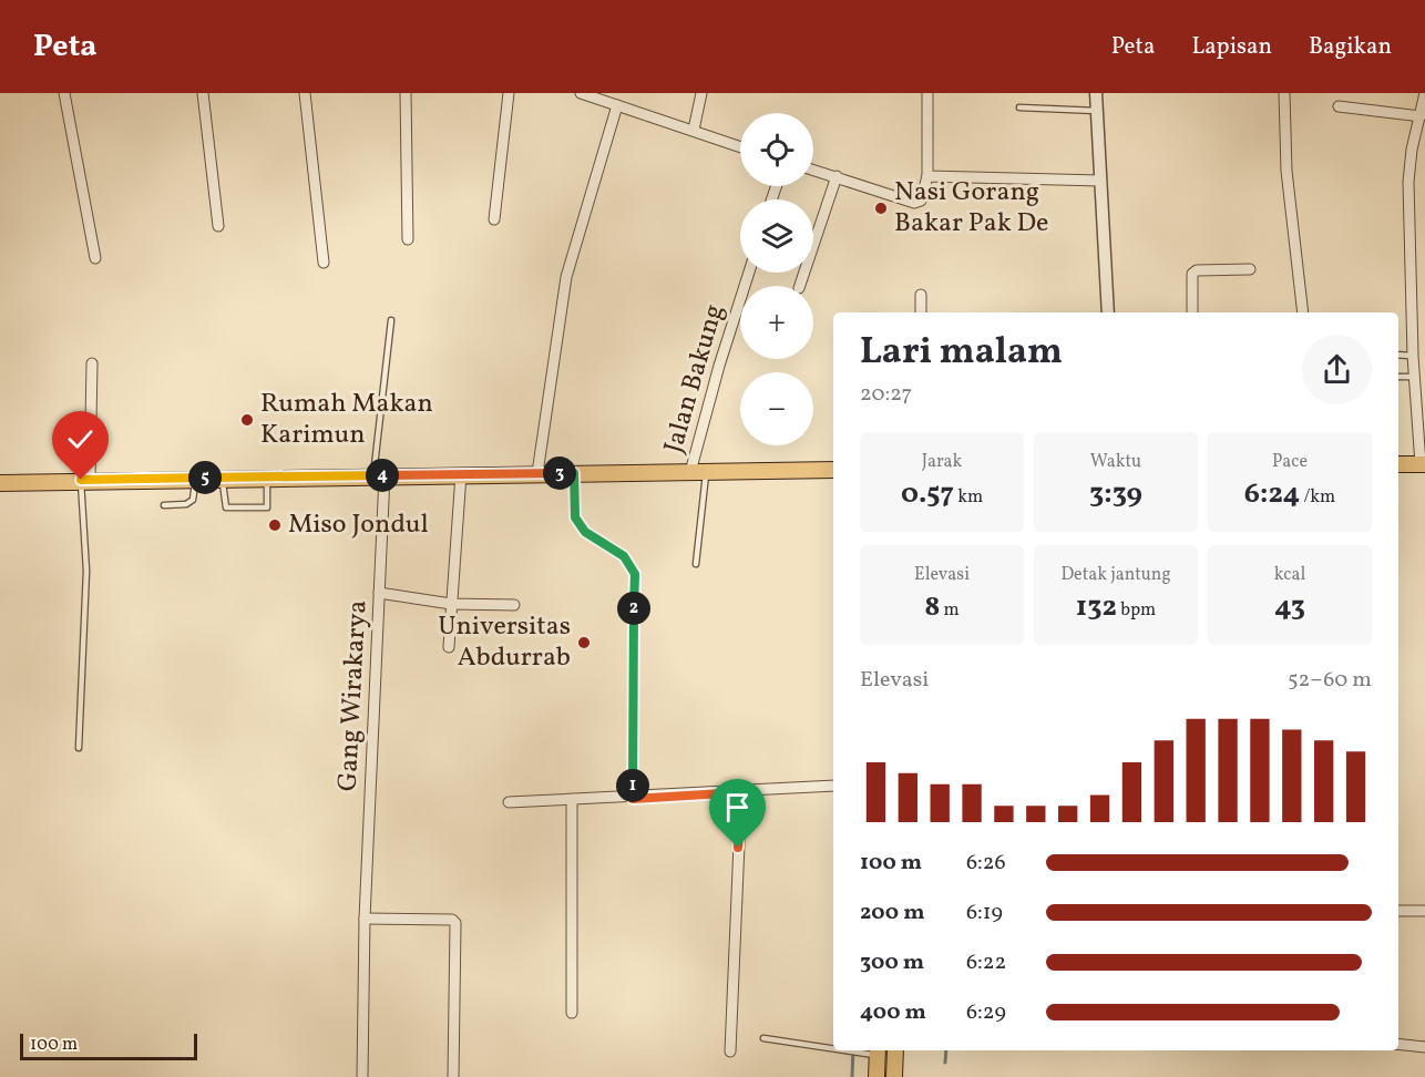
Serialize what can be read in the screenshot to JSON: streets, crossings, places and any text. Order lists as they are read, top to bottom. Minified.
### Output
{"streets":{"street":["Jalan Bakung","Gang Wirakarya"]},"places":["Nasi Gorang Bakar Pak De","Rumah Makan Karimun","Miso Jondul","Universitas Abdurrab"],"scale_bar":"100 m","page":{"header":"Peta","nav":["Peta","Lapisan","Bagikan"],"map_buttons":["+","−"],"heading":["Lari malam","20:27"],"stats":[["Jarak","0.57 km"],["Waktu","3:39"],["Pace","6:24 /km"],["Elevasi","8 m"],["Detak jantung","132 bpm"],["kcal","43"]],"pins":["3","4","5","2","1"],"chart":["Elevasi","52–60 m"],"list":[{"name":"100 m","note":"6:26"},{"name":"200 m","note":"6:19"},{"name":"300 m","note":"6:22"},{"name":"400 m","note":"6:29"}],"scale":"100 m"}}
